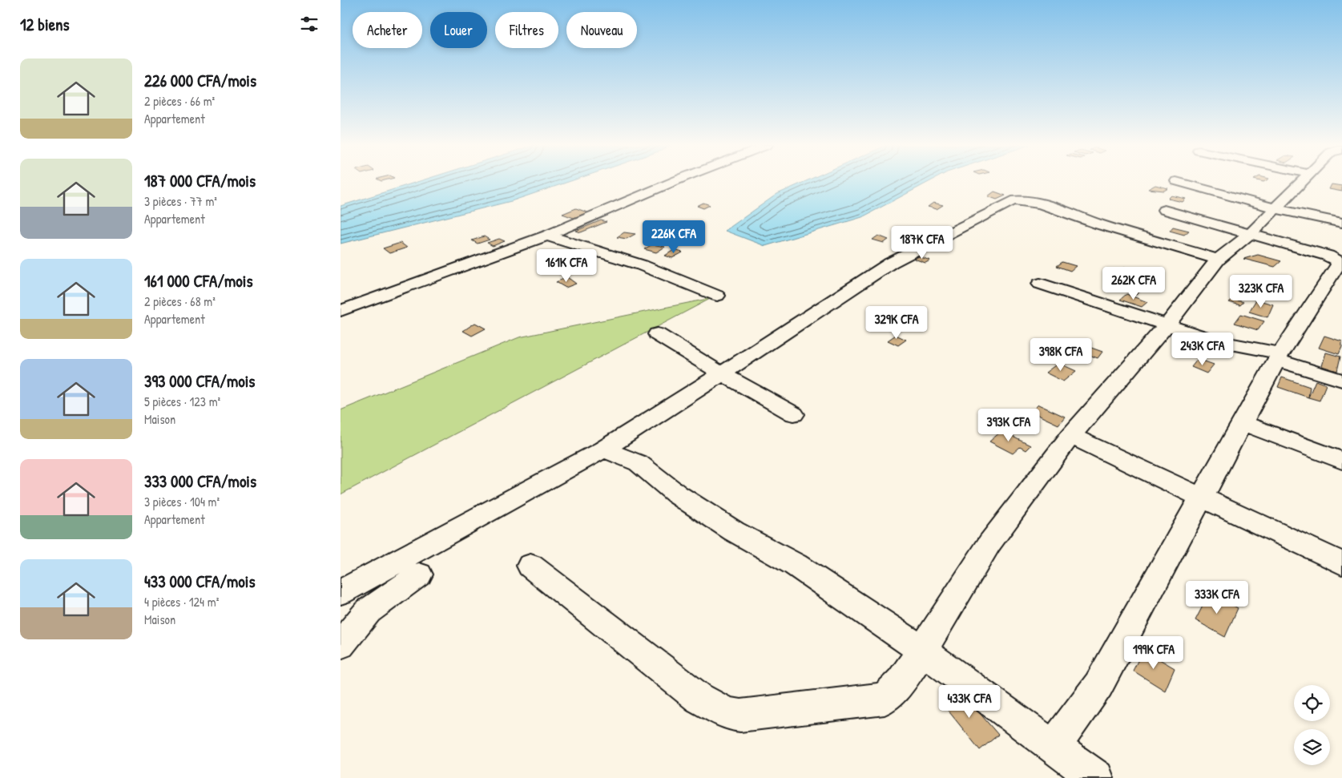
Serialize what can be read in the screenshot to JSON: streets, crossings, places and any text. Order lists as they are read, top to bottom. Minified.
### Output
{"page":{"heading":"12 biens","chip":["Acheter","Louer","Filtres","Nouveau"],"list":[{"name":"226 000 CFA/mois","note":"2 pièces · 66 m² · Appartement"},{"name":"187 000 CFA/mois","note":"3 pièces · 77 m² · Appartement"},{"name":"161 000 CFA/mois","note":"2 pièces · 68 m² · Appartement"},{"name":"393 000 CFA/mois","note":"5 pièces · 123 m² · Maison"},{"name":"333 000 CFA/mois","note":"3 pièces · 104 m² · Appartement"},{"name":"433 000 CFA/mois","note":"4 pièces · 124 m² · Maison"}],"price":["226K CFA","187K CFA","161K CFA","262K CFA","323K CFA","329K CFA","243K CFA","398K CFA","393K CFA","333K CFA","199K CFA","433K CFA"]}}
